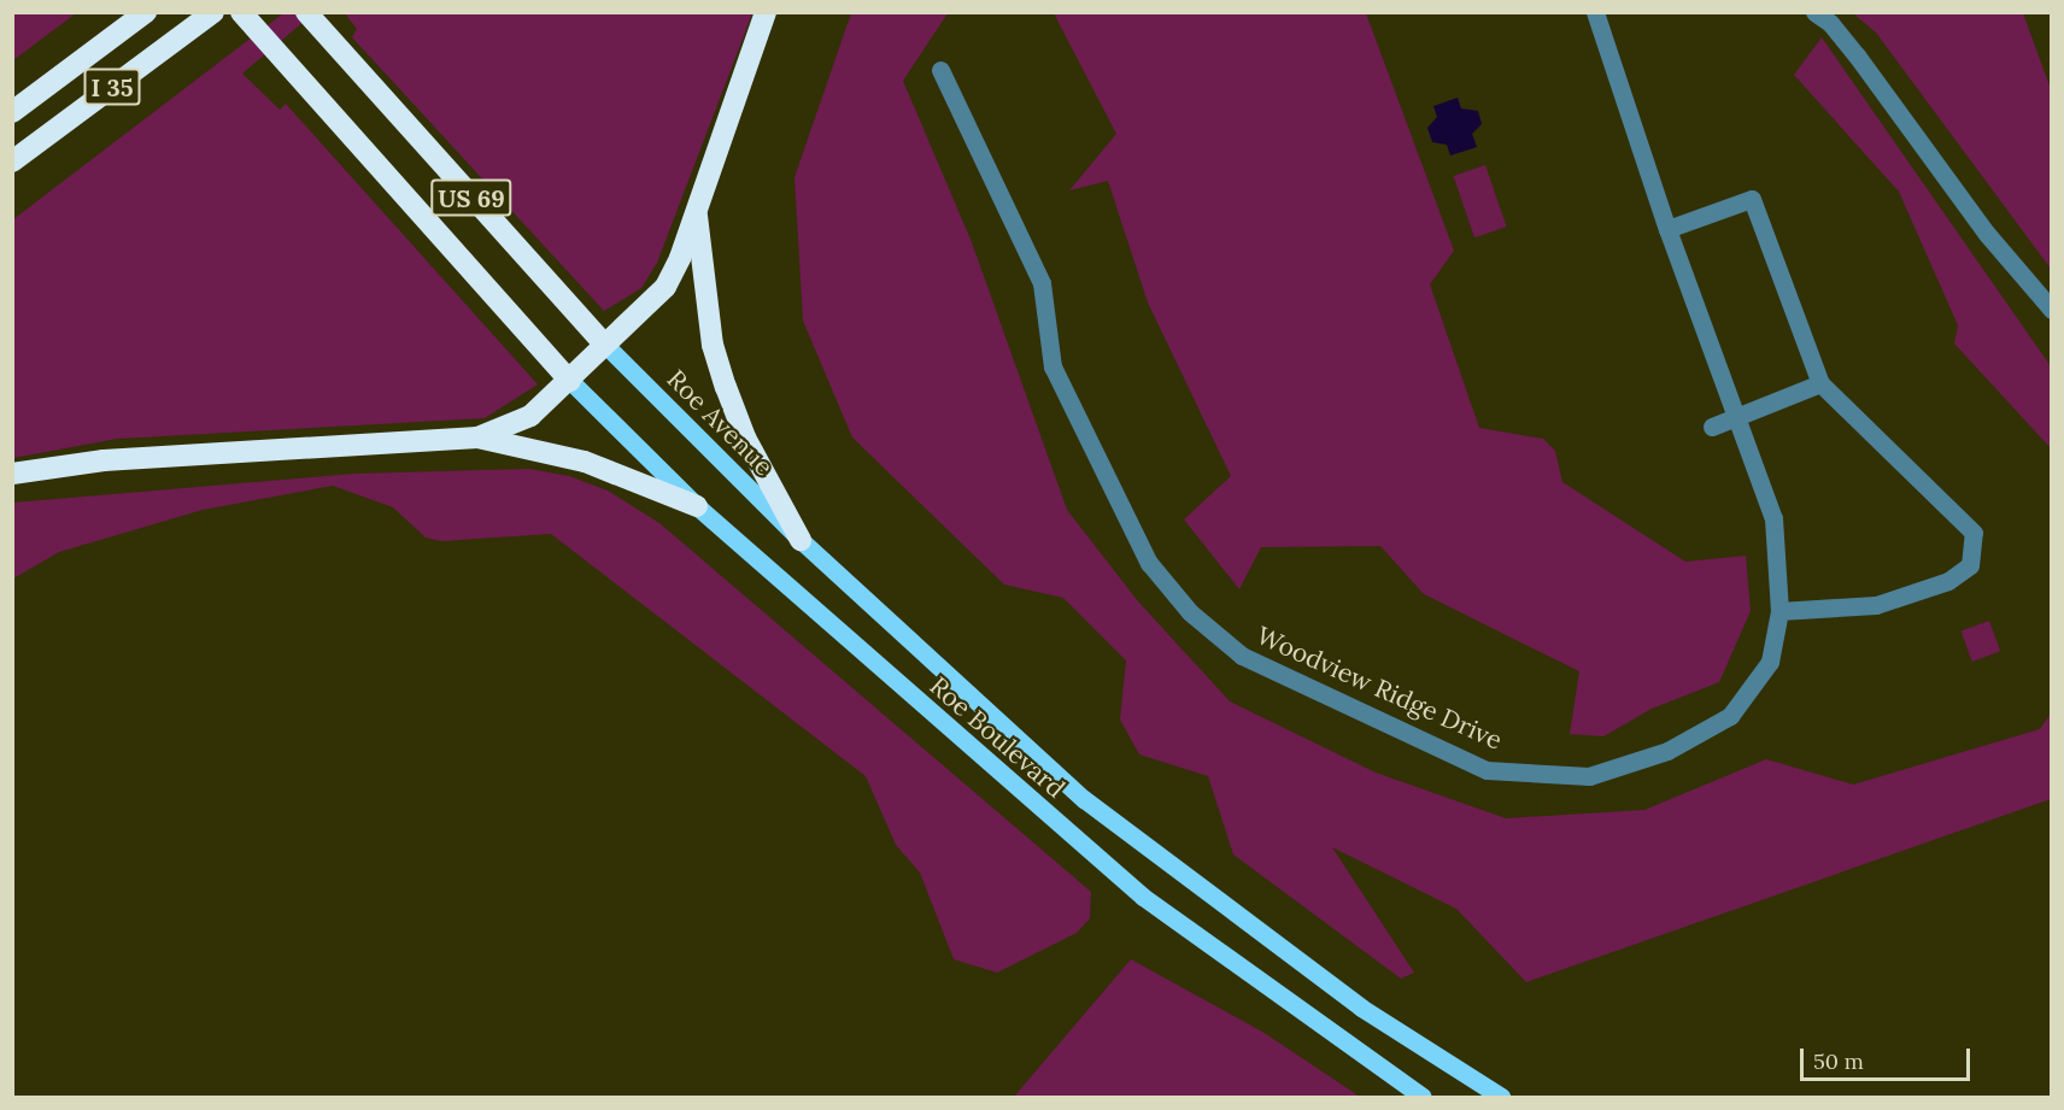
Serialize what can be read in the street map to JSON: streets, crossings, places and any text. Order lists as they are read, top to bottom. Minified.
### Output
{"streets":{"highway":["I 35","US 69"],"main road":["Roe Avenue","Roe Boulevard"],"street":["Woodview Ridge Drive"]},"crossings":[["US 69","Roe Avenue"],["Roe Avenue","Roe Boulevard"]],"scale_bar":"50 m"}
